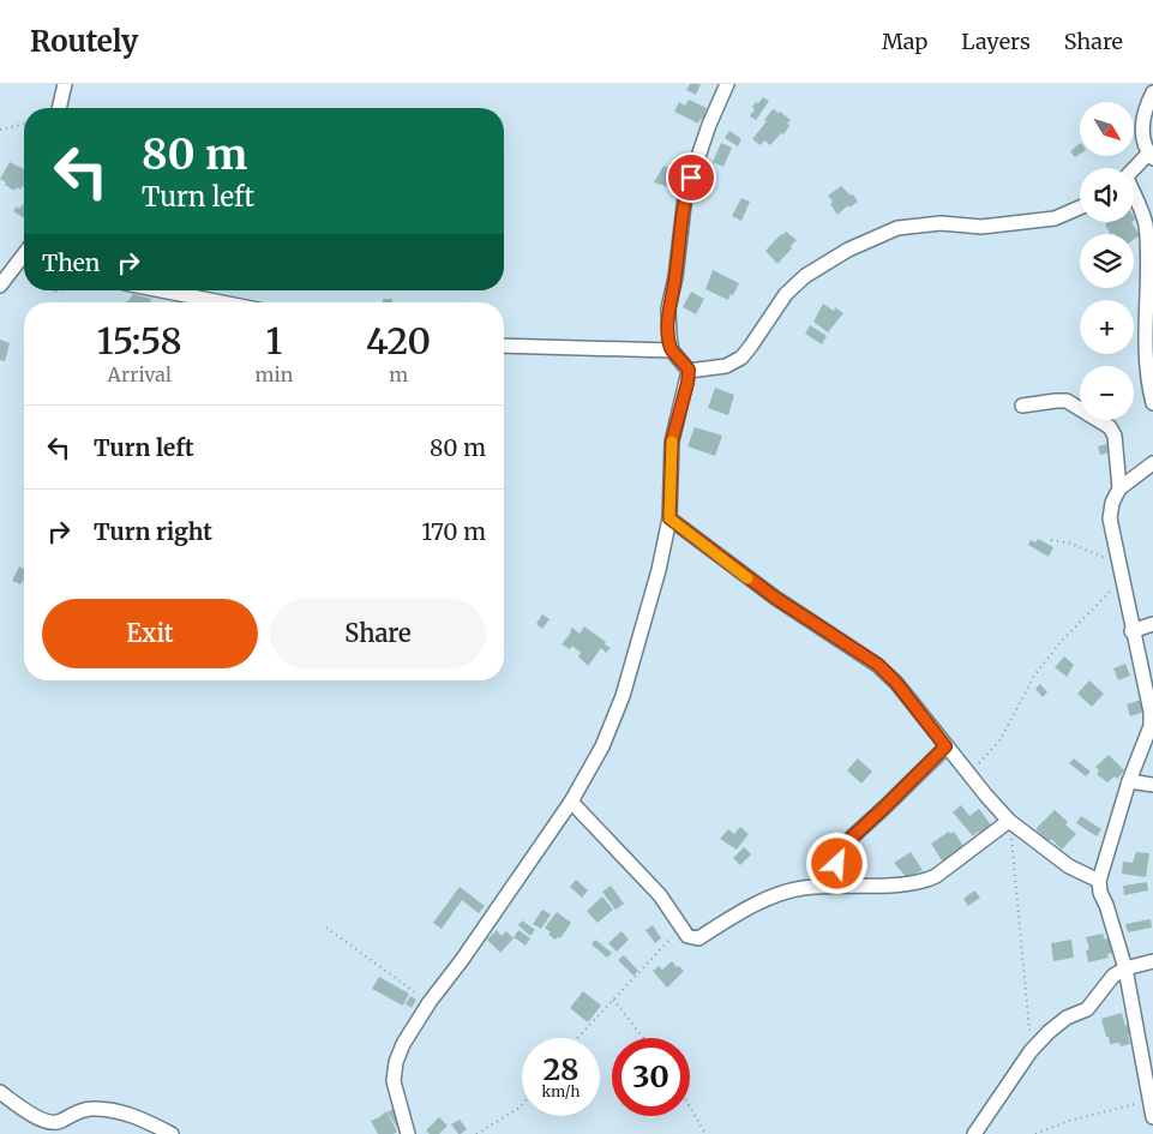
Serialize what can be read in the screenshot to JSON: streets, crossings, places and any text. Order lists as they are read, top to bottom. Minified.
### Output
{"north":"bottom right","page":{"header":"Routely","nav":["Map","Layers","Share"],"map_buttons":["+","−"],"turn":["80 m","Turn left"],"then":"Then","eta":["15:58","Arrival","1","min","420","m"],"list":[{"name":"Turn left","value":"80 m"},{"name":"Turn right","value":"170 m"}],"buttons":["Exit","Share"],"speed":"28 km/h","limit":"30"}}
